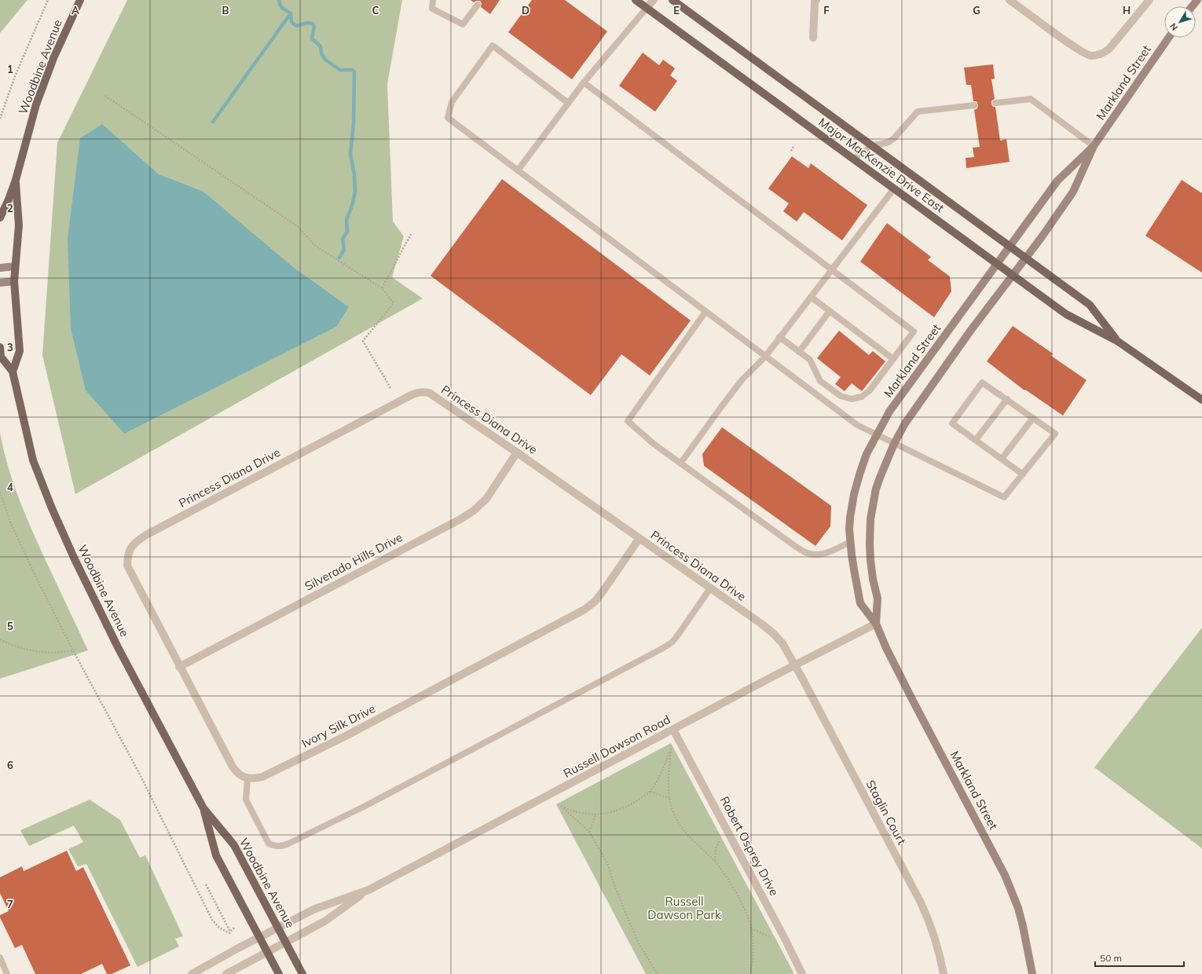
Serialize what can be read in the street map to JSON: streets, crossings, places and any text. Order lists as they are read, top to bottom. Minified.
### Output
{"streets":{"main road":["Woodbine Avenue","Major MacKenzie Drive East"],"street":["Markland Street","Princess Diana Drive","Silverado Hills Drive","Ivory Silk Drive","Russell Dawson Road","Staglin Court","Robert Osprey Drive"]},"crossings":[["Woodbine Avenue","Russell Dawson Road"],["Markland Street","Major MacKenzie Drive East"],["Markland Street","Russell Dawson Road"],["Princess Diana Drive","Silverado Hills Drive"],["Princess Diana Drive","Ivory Silk Drive"],["Princess Diana Drive","Russell Dawson Road"],["Princess Diana Drive","Staglin Court"],["Russell Dawson Road","Staglin Court"],["Russell Dawson Road","Robert Osprey Drive"]],"parks":["Russell Dawson Park"],"scale_bar":"50 m","north":"bottom left","grid":{"columns":["A","B","C","D","E","F","G","H"],"rows":["1","2","3","4","5","6","7"]}}
